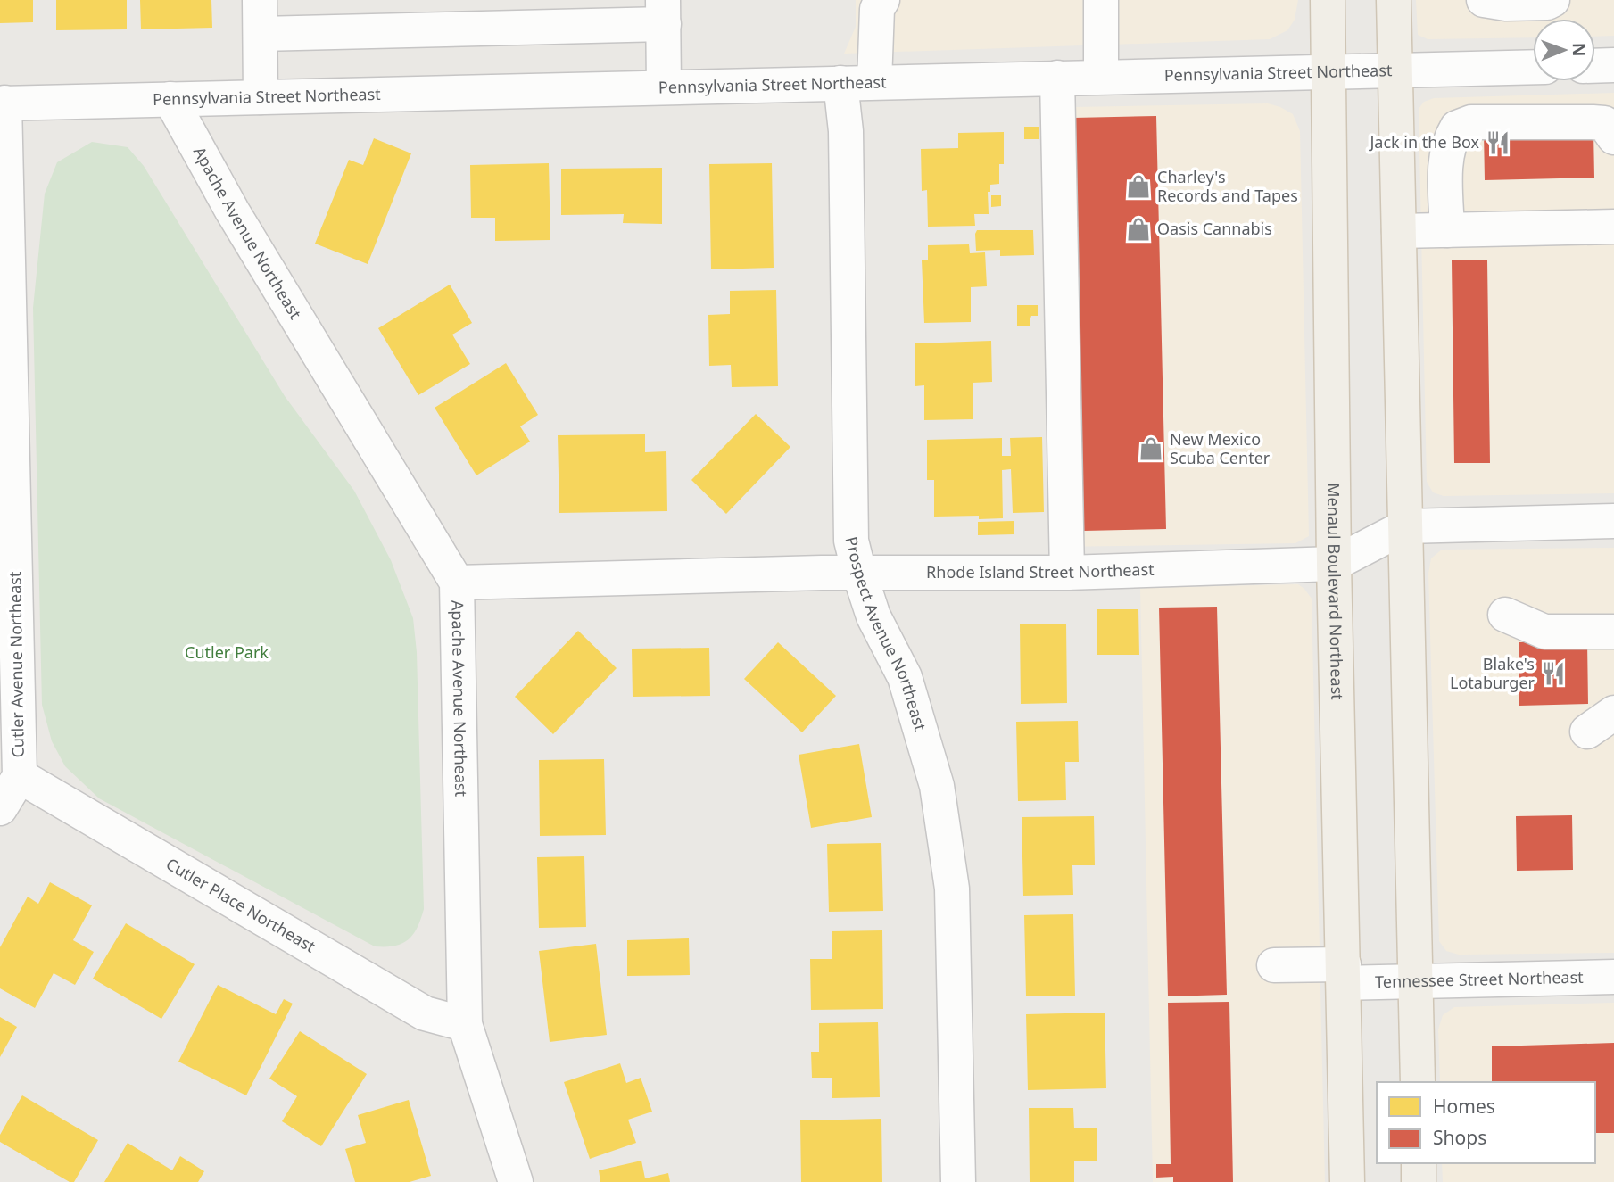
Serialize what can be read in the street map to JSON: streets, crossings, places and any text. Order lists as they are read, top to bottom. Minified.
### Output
{"streets":{"main road":["Menaul Boulevard Northeast"],"street":["Pennsylvania Street Northeast","Apache Avenue Northeast","Rhode Island Street Northeast","Prospect Avenue Northeast","Cutler Avenue Northeast","Cutler Place Northeast","Tennessee Street Northeast"]},"crossings":[["Pennsylvania Street Northeast","Apache Avenue Northeast"],["Pennsylvania Street Northeast","Menaul Boulevard Northeast"],["Pennsylvania Street Northeast","Prospect Avenue Northeast"],["Pennsylvania Street Northeast","Cutler Avenue Northeast"],["Apache Avenue Northeast","Rhode Island Street Northeast"],["Apache Avenue Northeast","Cutler Place Northeast"],["Rhode Island Street Northeast","Menaul Boulevard Northeast"],["Rhode Island Street Northeast","Prospect Avenue Northeast"],["Menaul Boulevard Northeast","Tennessee Street Northeast"],["Cutler Avenue Northeast","Cutler Place Northeast"]],"parks":["Cutler Park"],"places":{"restaurant":["Jack in the Box","Blake's Lotaburger"],"shop":["Charley's Records and Tapes","Oasis Cannabis","New Mexico Scuba Center"]},"legend":["Homes","Shops"],"north":"right"}
